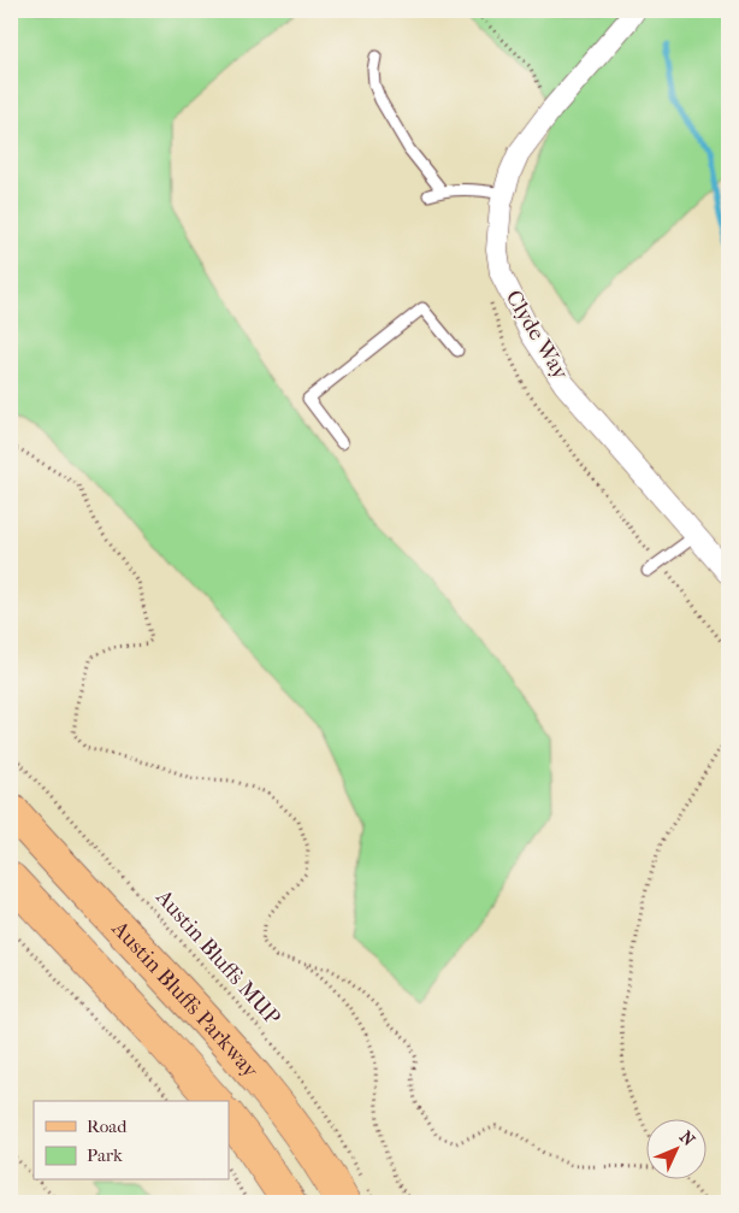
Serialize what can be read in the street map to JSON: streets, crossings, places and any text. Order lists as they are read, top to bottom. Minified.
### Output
{"streets":{"main road":["Austin Bluffs Parkway"],"street":["Clyde Way"],"path":["Austin Bluffs MUP"]},"crossings":[["Austin Bluffs MUP","Austin Bluffs Parkway"]],"legend":["Road","Park"],"north":"top right"}
